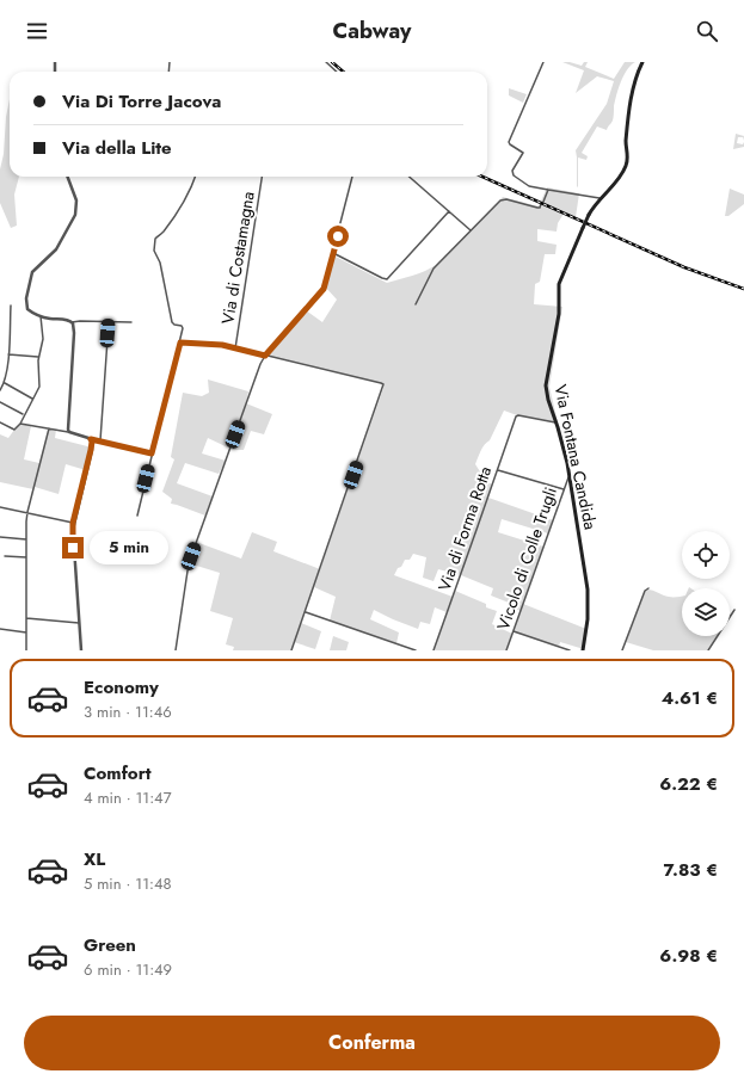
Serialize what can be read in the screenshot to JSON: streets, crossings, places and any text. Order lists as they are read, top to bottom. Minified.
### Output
{"streets":{"main road":["Via Fontana Candida"],"street":["Via di Costamagna","Via di Forma Rotta","Vicolo di Colle Trugli"]},"crossings":[["Via Fontana Candida","Via di Forma Rotta"],["Via Fontana Candida","Vicolo di Colle Trugli"]],"page":{"header":"Cabway","banner":["Via Di Torre Jacova","Via della Lite"],"bubble":"5 min","list":[{"name":"Economy","note":"3 min · 11:46","value":"4.61 €"},{"name":"Comfort","note":"4 min · 11:47","value":"6.22 €"},{"name":"XL","note":"5 min · 11:48","value":"7.83 €"},{"name":"Green","note":"6 min · 11:49","value":"6.98 €"}],"buttons":"Conferma"}}
